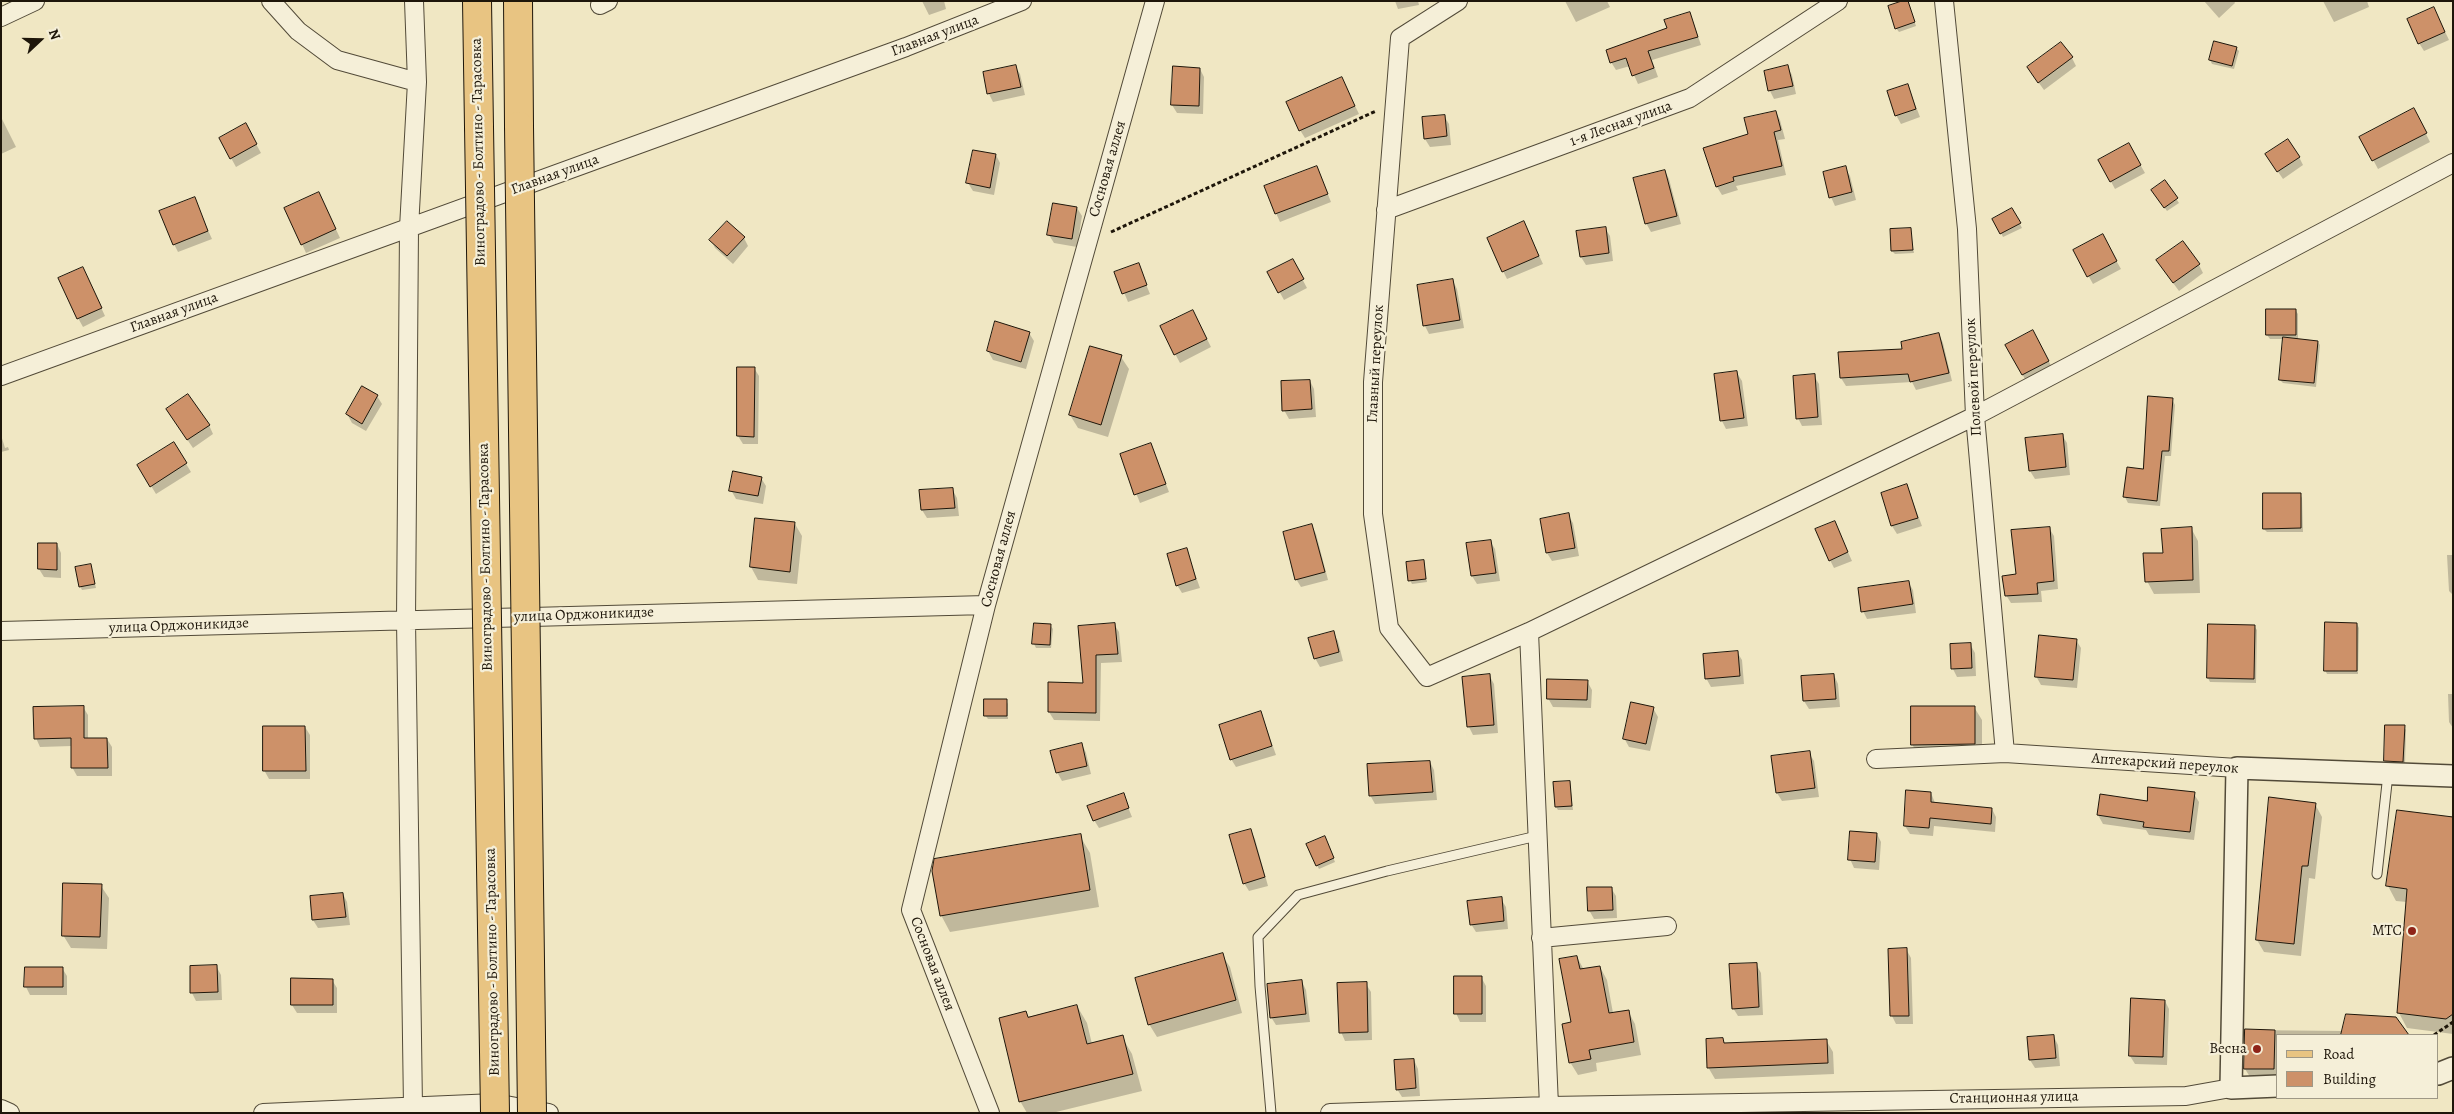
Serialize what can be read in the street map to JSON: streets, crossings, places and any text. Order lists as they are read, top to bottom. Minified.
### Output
{"streets":{"main road":["Виноградово - Болтино - Тарасовка"],"street":["Главная улица","1-я Лесная улица","Сосновая аллея","Главный переулок","Полевой переулок","улица Орджоникидзе","Аптекарский переулок","Станционная улица"]},"crossings":[["1-я Лесная улица","Главный переулок"],["Сосновая аллея","улица Орджоникидзе"],["Полевой переулок","Аптекарский переулок"]],"places":["МТС","Весна"],"legend":["Road","Building"],"north":"right"}
